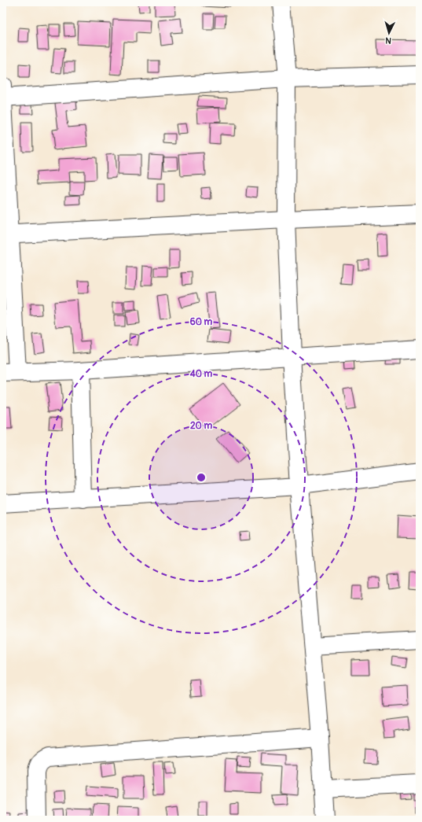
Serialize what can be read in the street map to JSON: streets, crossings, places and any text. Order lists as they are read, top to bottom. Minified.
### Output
{"north":"bottom","rings":["60 m","40 m","20 m"]}
